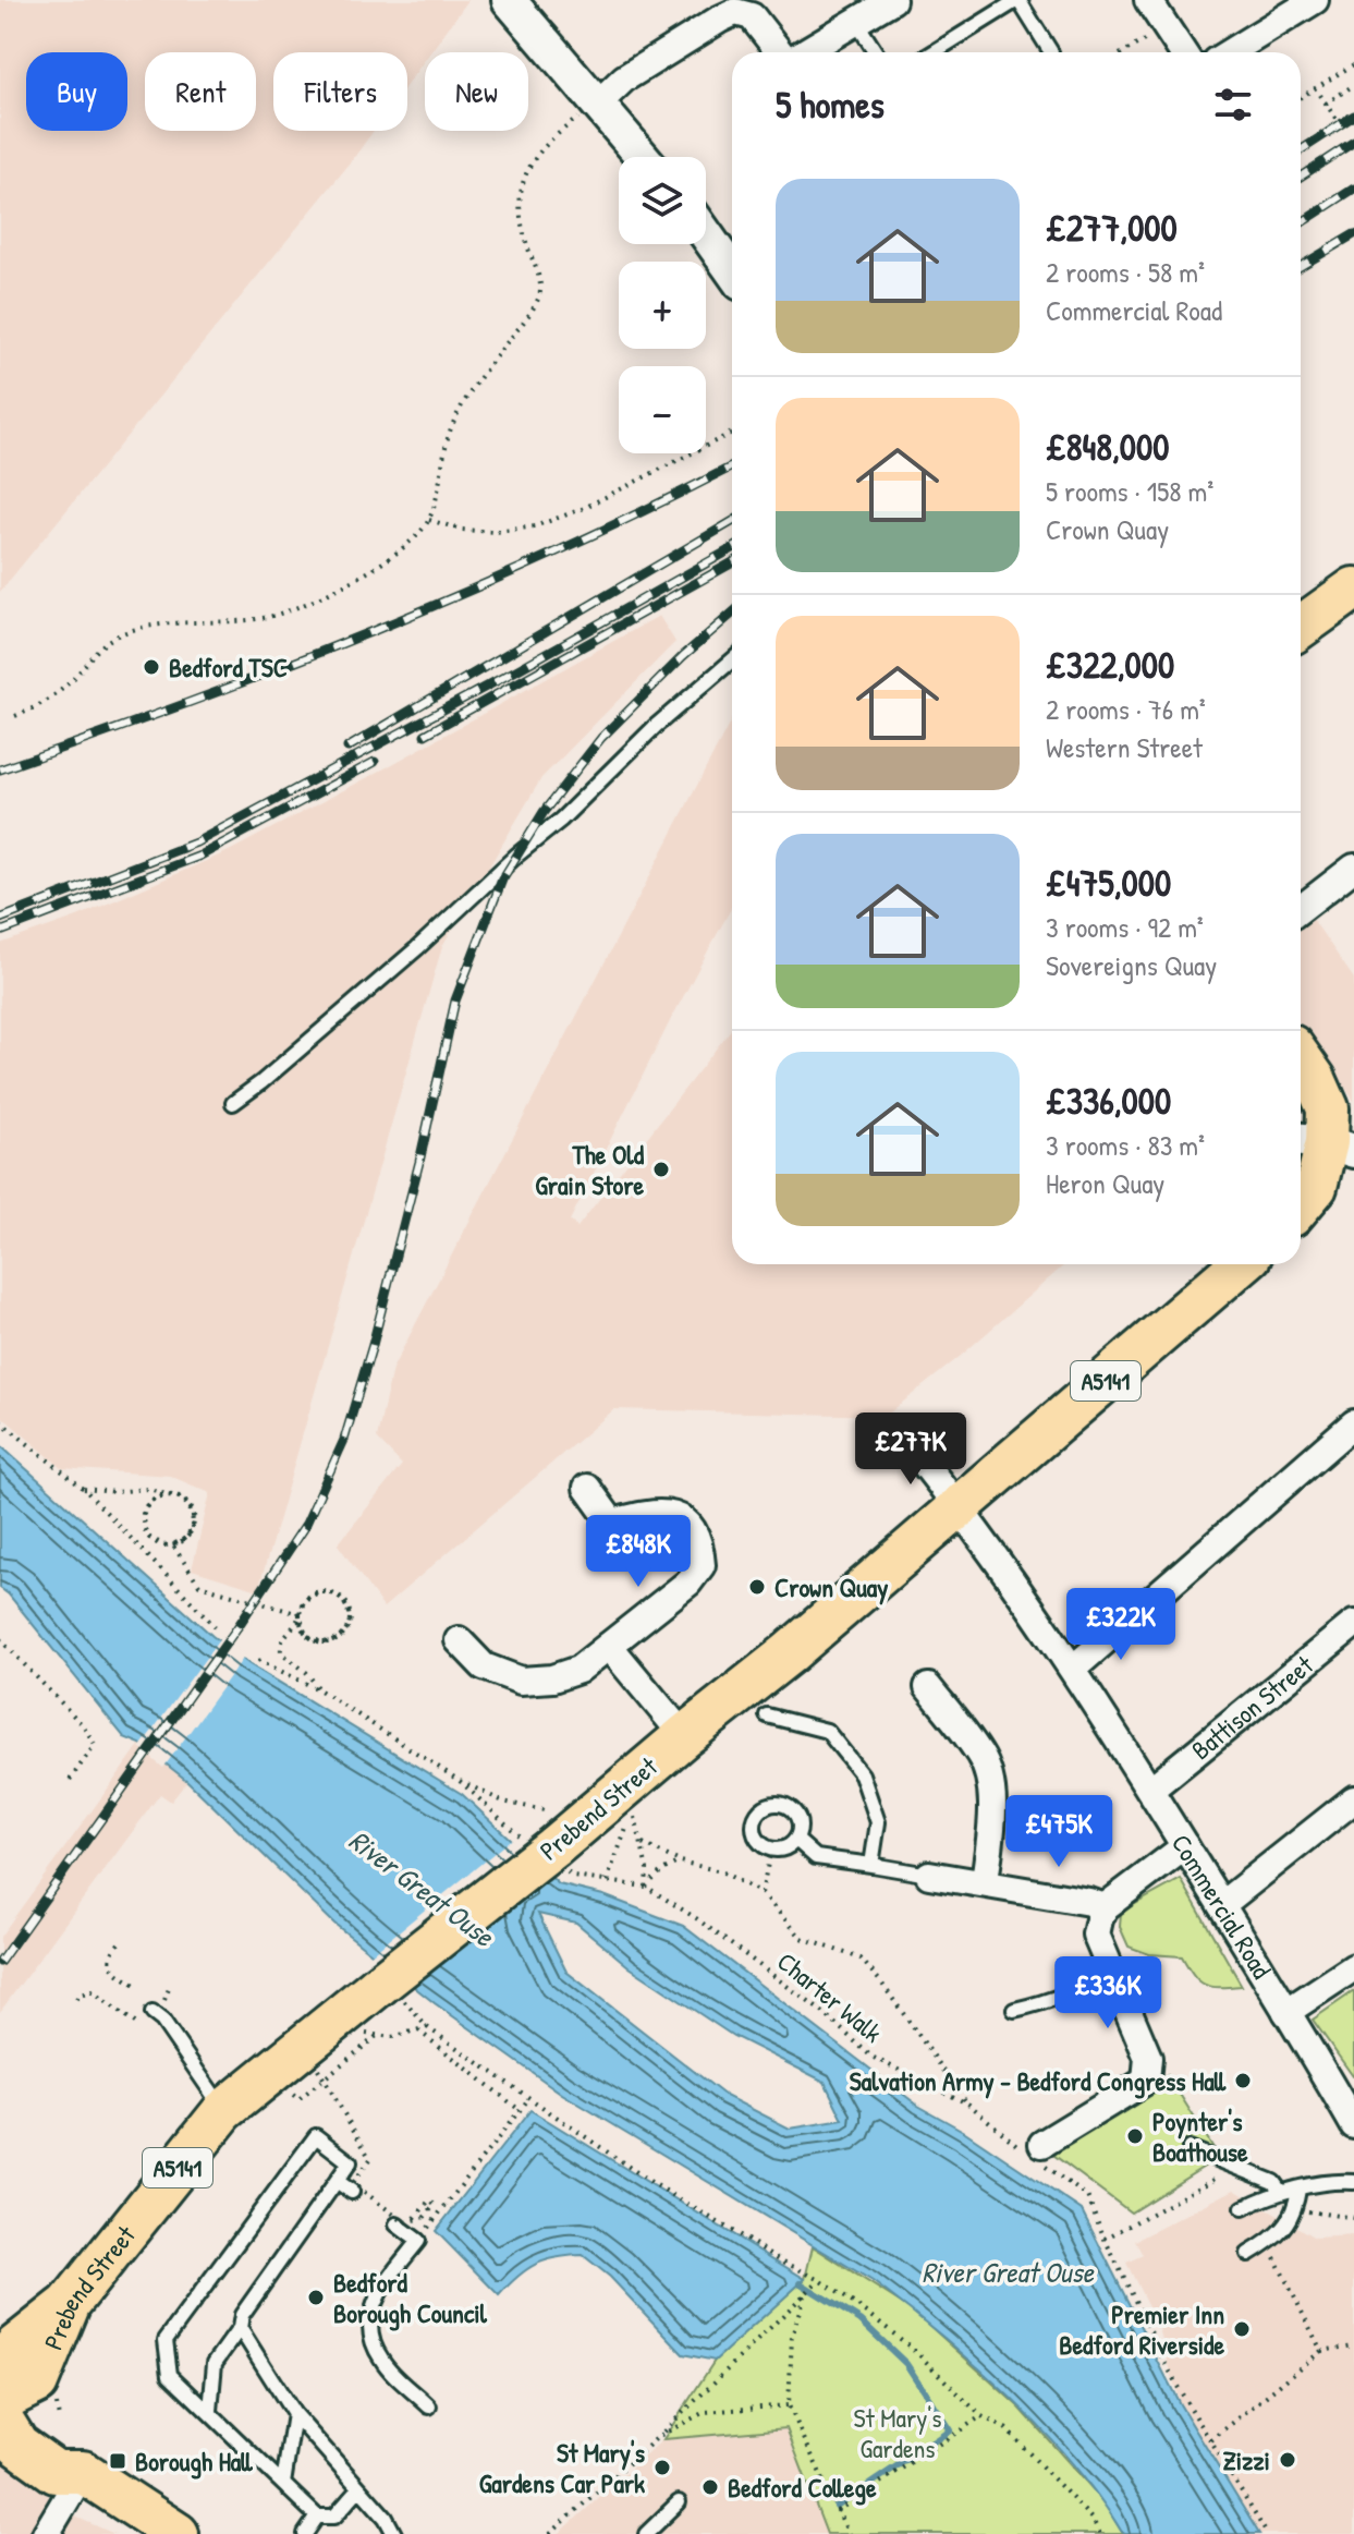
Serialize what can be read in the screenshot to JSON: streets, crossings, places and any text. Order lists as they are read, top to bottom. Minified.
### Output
{"streets":{"main road":["A5141","Prebend Street"],"street":["Battison Street","Commercial Road"],"path":["Charter Walk"]},"crossings":[["Battison Street","Commercial Road"],["Prebend Street","Commercial Road"]],"water":["River Great Ouse"],"parks":["St Mary's Gardens"],"places":{"other":["Bedford TSC","The Old Grain Store","Crown Quay","Salvation Army - Bedford Congress Hall","Poynter's Boathouse","Bedford Borough Council","Premier Inn Bedford Riverside","Zizzi","St Mary's Gardens Car Park","Bedford College"],"transit":["Borough Hall"]},"page":{"chip":["Buy","Rent","Filters","New"],"heading":"5 homes","map_buttons":["+","−"],"list":[{"name":"£277,000","note":"2 rooms · 58 m² · Commercial Road"},{"name":"£848,000","note":"5 rooms · 158 m² · Crown Quay"},{"name":"£322,000","note":"2 rooms · 76 m² · Western Street"},{"name":"£475,000","note":"3 rooms · 92 m² · Sovereigns Quay"},{"name":"£336,000","note":"3 rooms · 83 m² · Heron Quay"}],"price":["£277K","£848K","£322K","£475K","£336K"]}}
